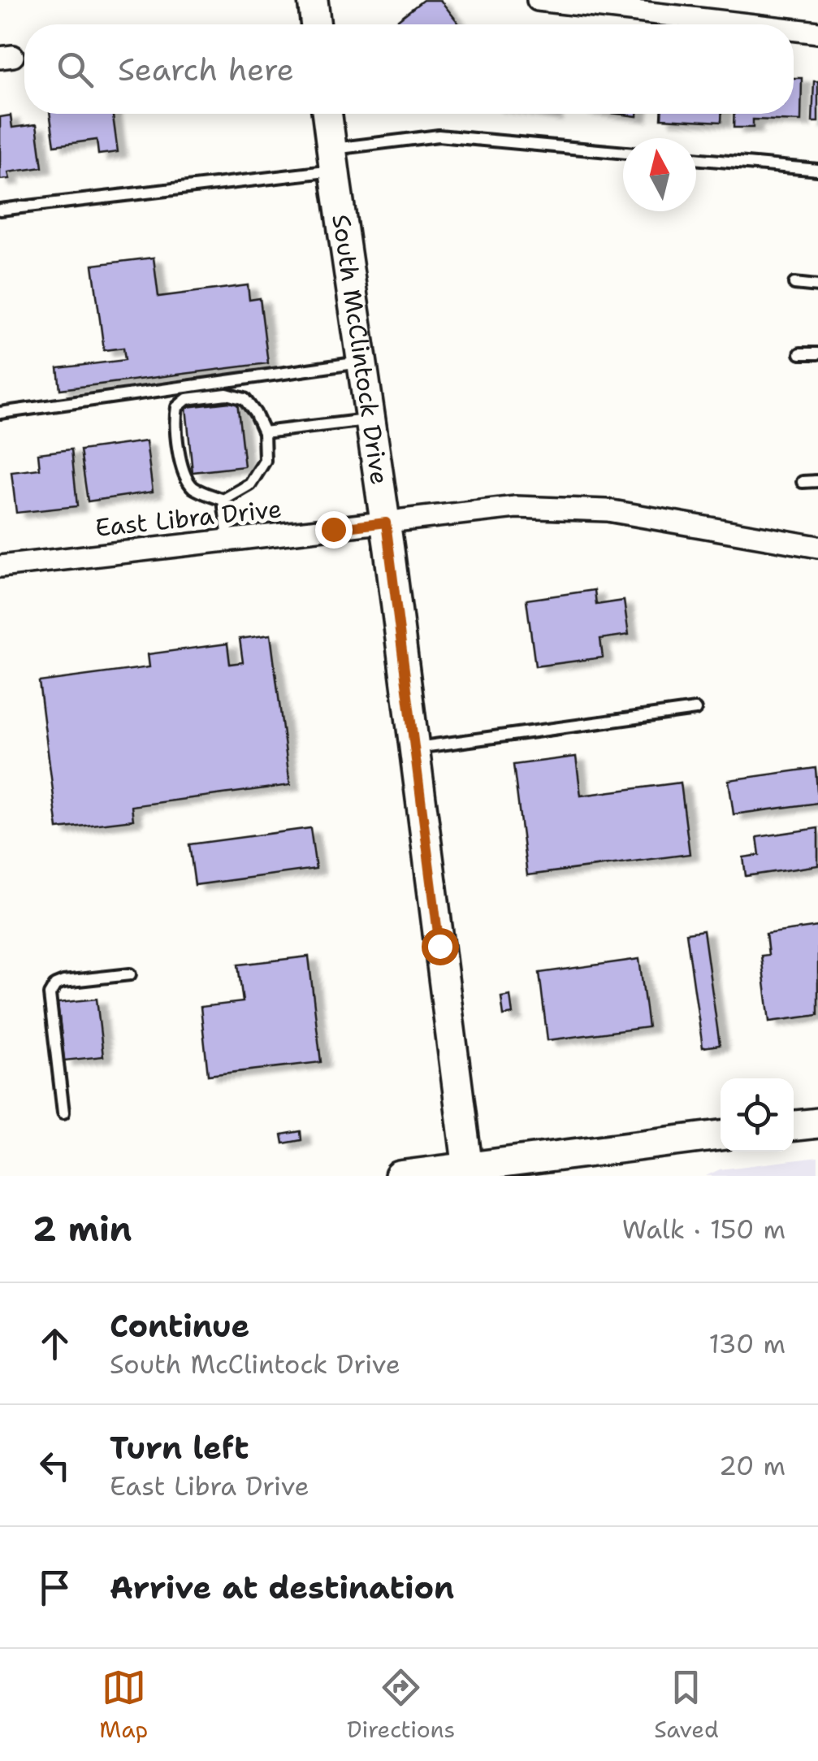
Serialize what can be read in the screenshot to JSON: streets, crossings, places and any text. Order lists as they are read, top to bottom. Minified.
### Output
{"streets":{"main road":["South McClintock Drive"],"street":["East Libra Drive"]},"crossings":[["South McClintock Drive","East Libra Drive"]],"north":"top","page":{"search":"Search here","heading":["2 min","Walk · 150 m"],"list":[["Continue","South McClintock Drive","130 m"],["Turn left","East Libra Drive","20 m"],"Arrive at destination"],"nav":["Map","Directions","Saved"]}}
